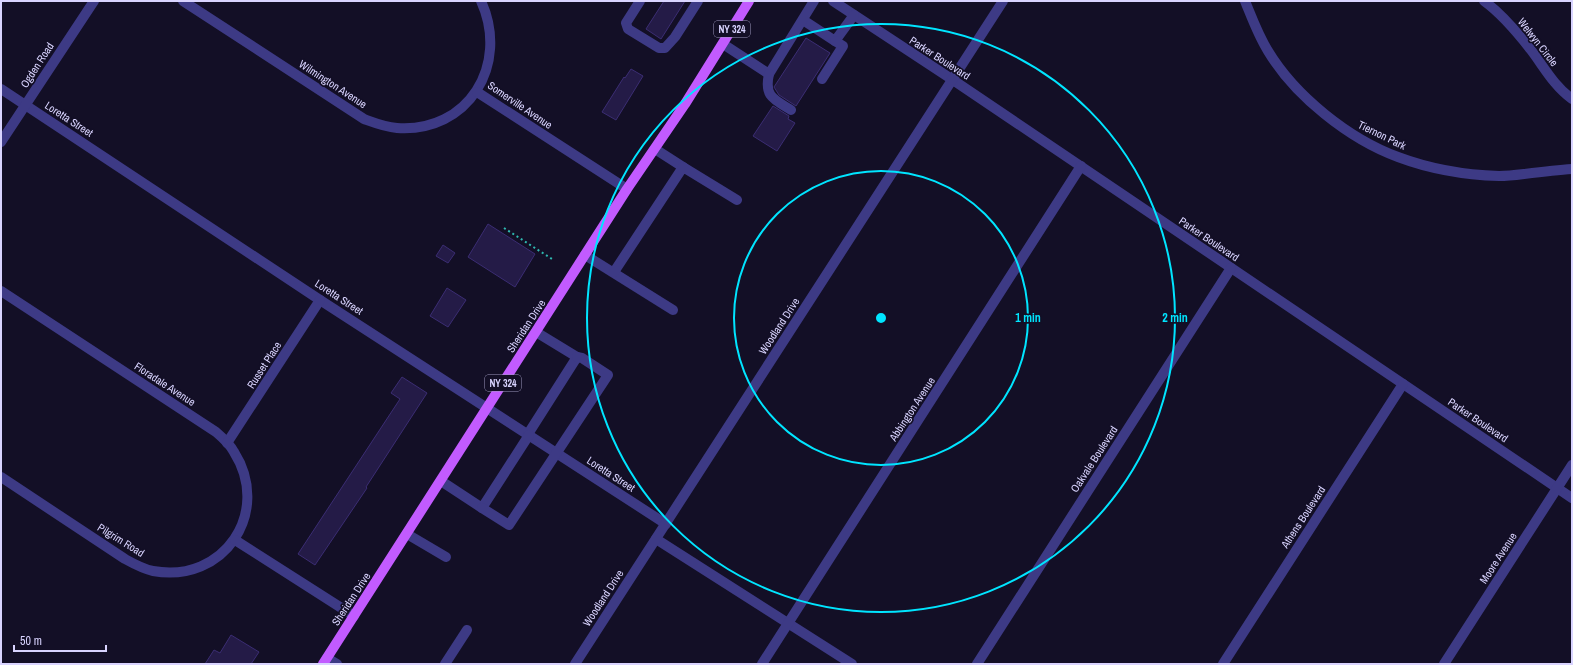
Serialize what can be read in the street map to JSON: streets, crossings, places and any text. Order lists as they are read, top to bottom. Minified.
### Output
{"streets":{"main road":["NY 324","Sheridan Drive"],"street":["Welwyn Circle","Parker Boulevard","Ogden Road","Wilmington Avenue","Somerville Avenue","Loretta Street","Tiernon Park","Woodland Drive","Russet Place","Floradale Avenue","Abbington Avenue","Oakvale Boulevard","Athens Boulevard","Pilgrim Road","Moore Avenue"]},"crossings":[["Parker Boulevard","Woodland Drive"],["Parker Boulevard","Abbington Avenue"],["Parker Boulevard","Oakvale Boulevard"],["Parker Boulevard","Athens Boulevard"],["Parker Boulevard","Moore Avenue"],["Ogden Road","Loretta Street"],["Wilmington Avenue","Somerville Avenue"],["Somerville Avenue","Sheridan Drive"],["Loretta Street","Sheridan Drive"],["Loretta Street","Woodland Drive"],["Loretta Street","Russet Place"],["Russet Place","Floradale Avenue"],["Floradale Avenue","Pilgrim Road"]],"scale_bar":"50 m","rings":["1 min","2 min"]}
